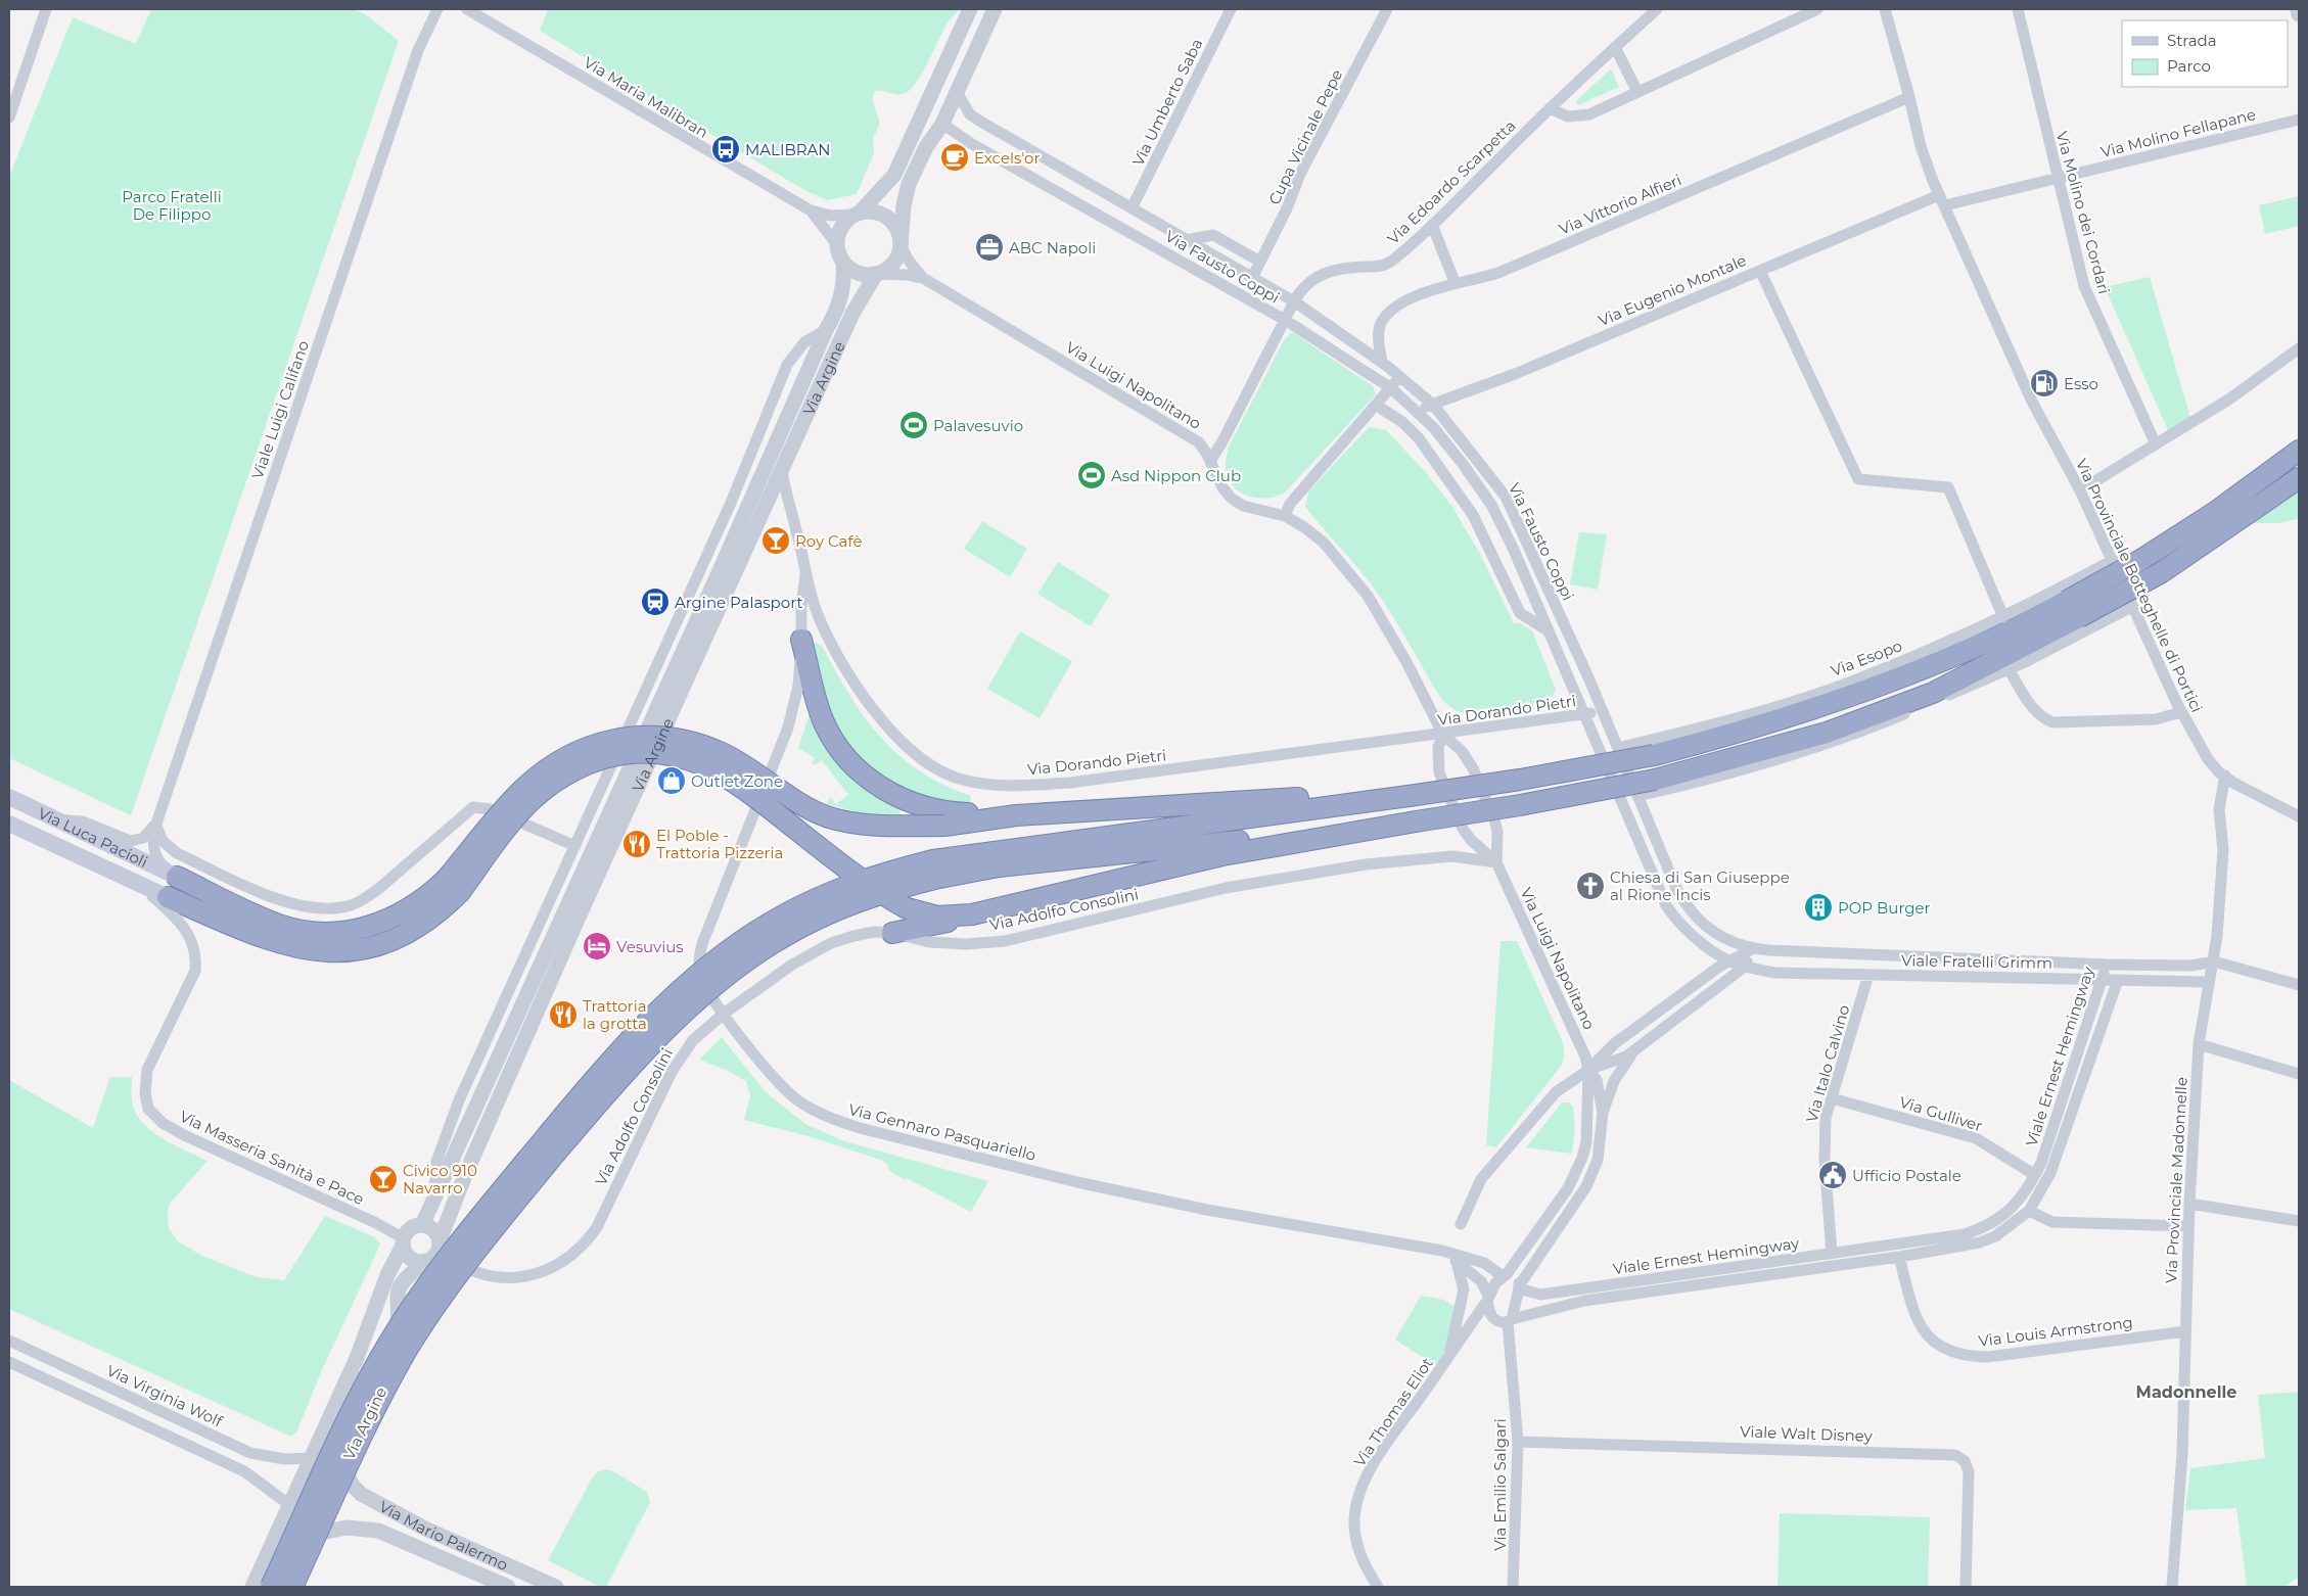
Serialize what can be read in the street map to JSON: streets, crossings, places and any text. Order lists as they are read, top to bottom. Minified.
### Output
{"streets":{"main road":["Via Luca Pacioli"],"street":["Via Maria Malibran","Via Umberto Saba","Via Molino Fellapane","Cupa Vicinale Pepe","Via Edoardo Scarpetta","Via Vittorio Alfieri","Via Molino dei Cordari","Via Fausto Coppi","Via Eugenio Montale","Via Argine","Via Luigi Napolitano","Viale Luigi Califano","Via Provinciale Botteghelle di Portici","Via Esopo","Via Dorando Pietri","Via Adolfo Consolini","Viale Fratelli Grimm","Viale Ernest Hemingway","Via Italo Calvino","Via Gulliver","Via Gennaro Pasquariello","Via Masseria Sanità e Pace","Via Provinciale Madonnelle","Via Louis Armstrong","Via Virginia Wolf","Via Thomas Eliot","Viale Walt Disney","Via Emilio Salgari","Via Mario Palermo"]},"crossings":[["Via Maria Malibran","Via Argine"],["Via Maria Malibran","Via Luigi Napolitano"],["Via Umberto Saba","Via Fausto Coppi"],["Via Molino Fellapane","Via Molino dei Cordari"],["Via Molino Fellapane","Via Provinciale Botteghelle di Portici"],["Cupa Vicinale Pepe","Via Fausto Coppi"],["Via Edoardo Scarpetta","Via Fausto Coppi"],["Via Edoardo Scarpetta","Via Luigi Napolitano"],["Via Vittorio Alfieri","Via Fausto Coppi"],["Via Vittorio Alfieri","Via Provinciale Botteghelle di Portici"],["Via Fausto Coppi","Via Eugenio Montale"],["Via Fausto Coppi","Via Esopo"],["Via Fausto Coppi","Via Dorando Pietri"],["Via Fausto Coppi","Viale Fratelli Grimm"],["Via Eugenio Montale","Via Provinciale Botteghelle di Portici"],["Via Argine","Via Luigi Napolitano"],["Via Argine","Via Dorando Pietri"],["Via Argine","Via Adolfo Consolini"],["Via Argine","Via Masseria Sanità e Pace"],["Via Argine","Via Mario Palermo"],["Via Luigi Napolitano","Via Dorando Pietri"],["Via Luigi Napolitano","Via Adolfo Consolini"],["Via Luigi Napolitano","Viale Fratelli Grimm"],["Viale Luigi Califano","Via Luca Pacioli"],["Via Provinciale Botteghelle di Portici","Via Esopo"],["Via Provinciale Botteghelle di Portici","Via Provinciale Madonnelle"],["Via Dorando Pietri","Via Gennaro Pasquariello"],["Via Luca Pacioli","Via Masseria Sanità e Pace"],["Via Adolfo Consolini","Via Gennaro Pasquariello"],["Via Adolfo Consolini","Via Masseria Sanità e Pace"],["Viale Fratelli Grimm","Viale Ernest Hemingway"],["Viale Fratelli Grimm","Via Italo Calvino"],["Viale Fratelli Grimm","Via Provinciale Madonnelle"],["Viale Ernest Hemingway","Via Italo Calvino"],["Viale Ernest Hemingway","Via Gulliver"],["Viale Ernest Hemingway","Via Gennaro Pasquariello"],["Viale Ernest Hemingway","Via Louis Armstrong"],["Viale Ernest Hemingway","Via Emilio Salgari"],["Via Italo Calvino","Via Gulliver"],["Via Provinciale Madonnelle","Via Louis Armstrong"],["Viale Walt Disney","Via Emilio Salgari"]],"districts":["Madonnelle"],"parks":["Parco Fratelli De Filippo"],"places":{"bus stop":["MALIBRAN"],"cafe":["Excels'or"],"office":["ABC Napoli"],"fuel station":["Esso"],"sports":["Palavesuvio","Asd Nippon Club"],"bar":["Roy Cafè","Civico 910 Navarro"],"station":["Argine Palasport"],"shop":["Outlet Zone"],"restaurant":["El Poble - Trattoria Pizzeria","Trattoria la grotta"],"church":["Chiesa di San Giuseppe al Rione Incis"],"building":["POP Burger"],"hotel":["Vesuvius"],"public building":["Ufficio Postale"]},"legend":["Strada","Parco"]}
